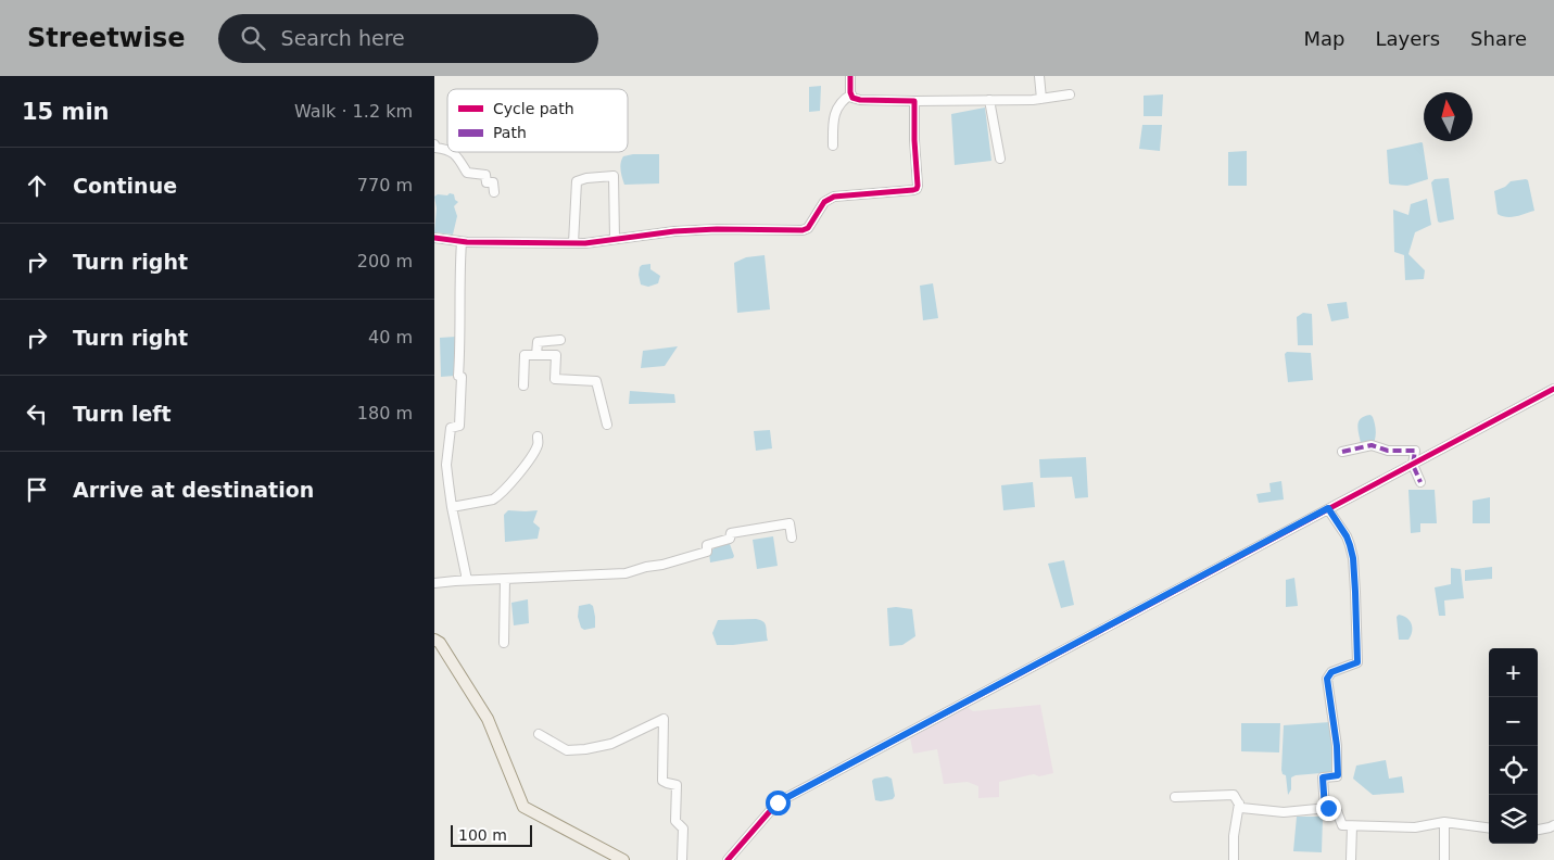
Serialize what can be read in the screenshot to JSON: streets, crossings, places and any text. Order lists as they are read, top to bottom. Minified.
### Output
{"legend":["Cycle path","Path"],"scale_bar":"100 m","north":"top","page":{"header":"Streetwise","search":"Search here","nav":["Map","Layers","Share"],"heading":["15 min","Walk · 1.2 km"],"list":[["Continue","770 m"],["Turn right","200 m"],["Turn right","40 m"],["Turn left","180 m"],"Arrive at destination"],"map_buttons":["+","−"],"scale":"100 m"}}
